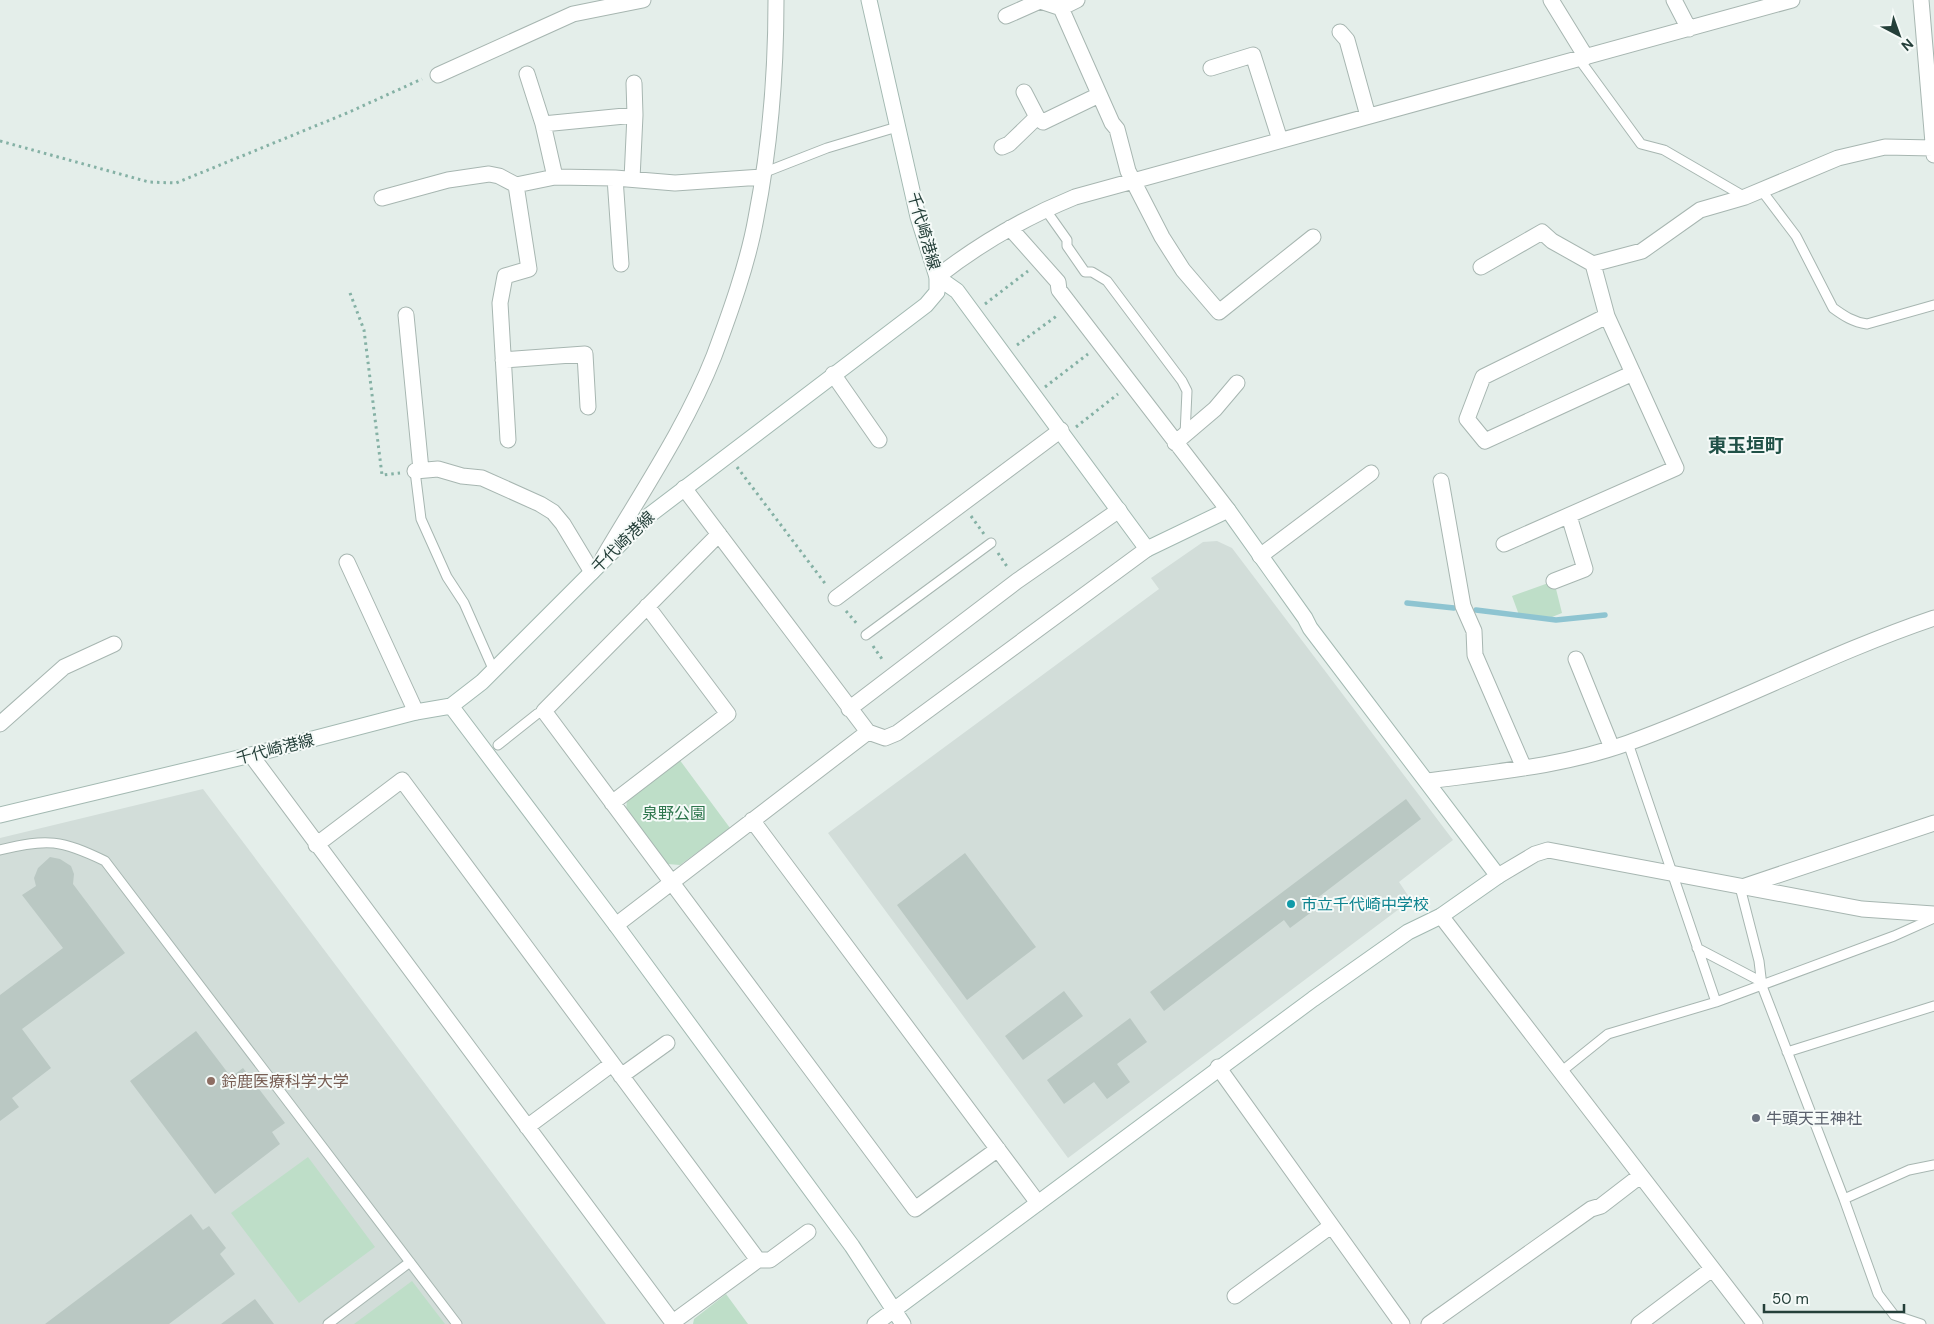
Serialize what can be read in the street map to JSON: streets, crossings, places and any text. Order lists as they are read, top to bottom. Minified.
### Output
{"streets":{"street":["千代崎港線"]},"districts":["東玉垣町"],"parks":["泉野公園"],"places":["市立千代崎中学校","鈴鹿医療科学大学","牛頭天王神社"],"scale_bar":"50 m","north":"bottom right"}
